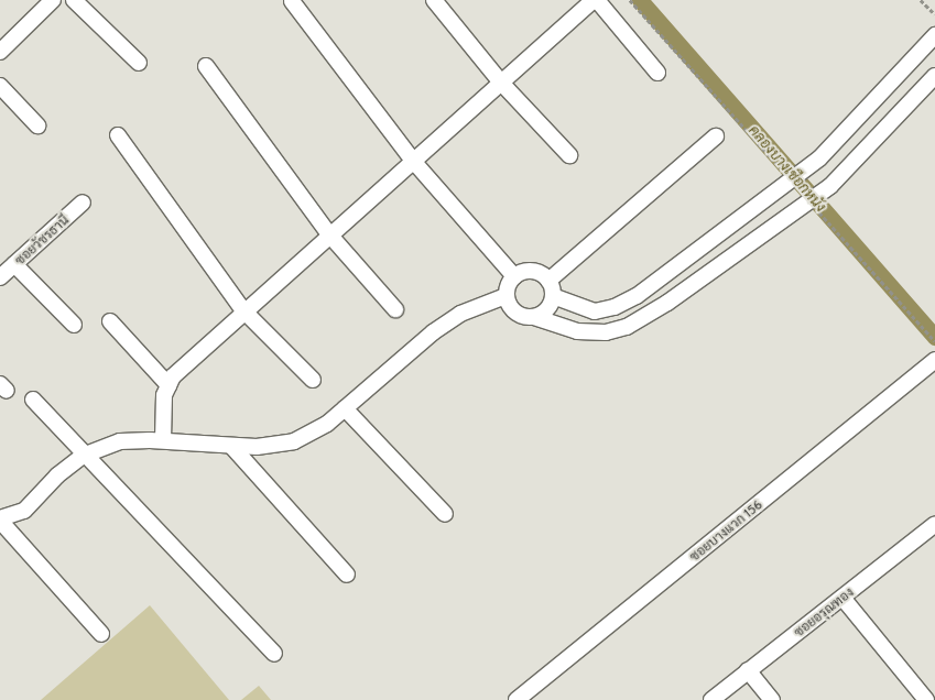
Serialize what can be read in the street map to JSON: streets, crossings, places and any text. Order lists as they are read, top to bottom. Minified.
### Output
{"streets":{"street":["ซอยวัชรธานี","ซอยบางแวก 156","ซอยอรุณทอง"]},"water":["คลองบางเชือกหนัง"]}
